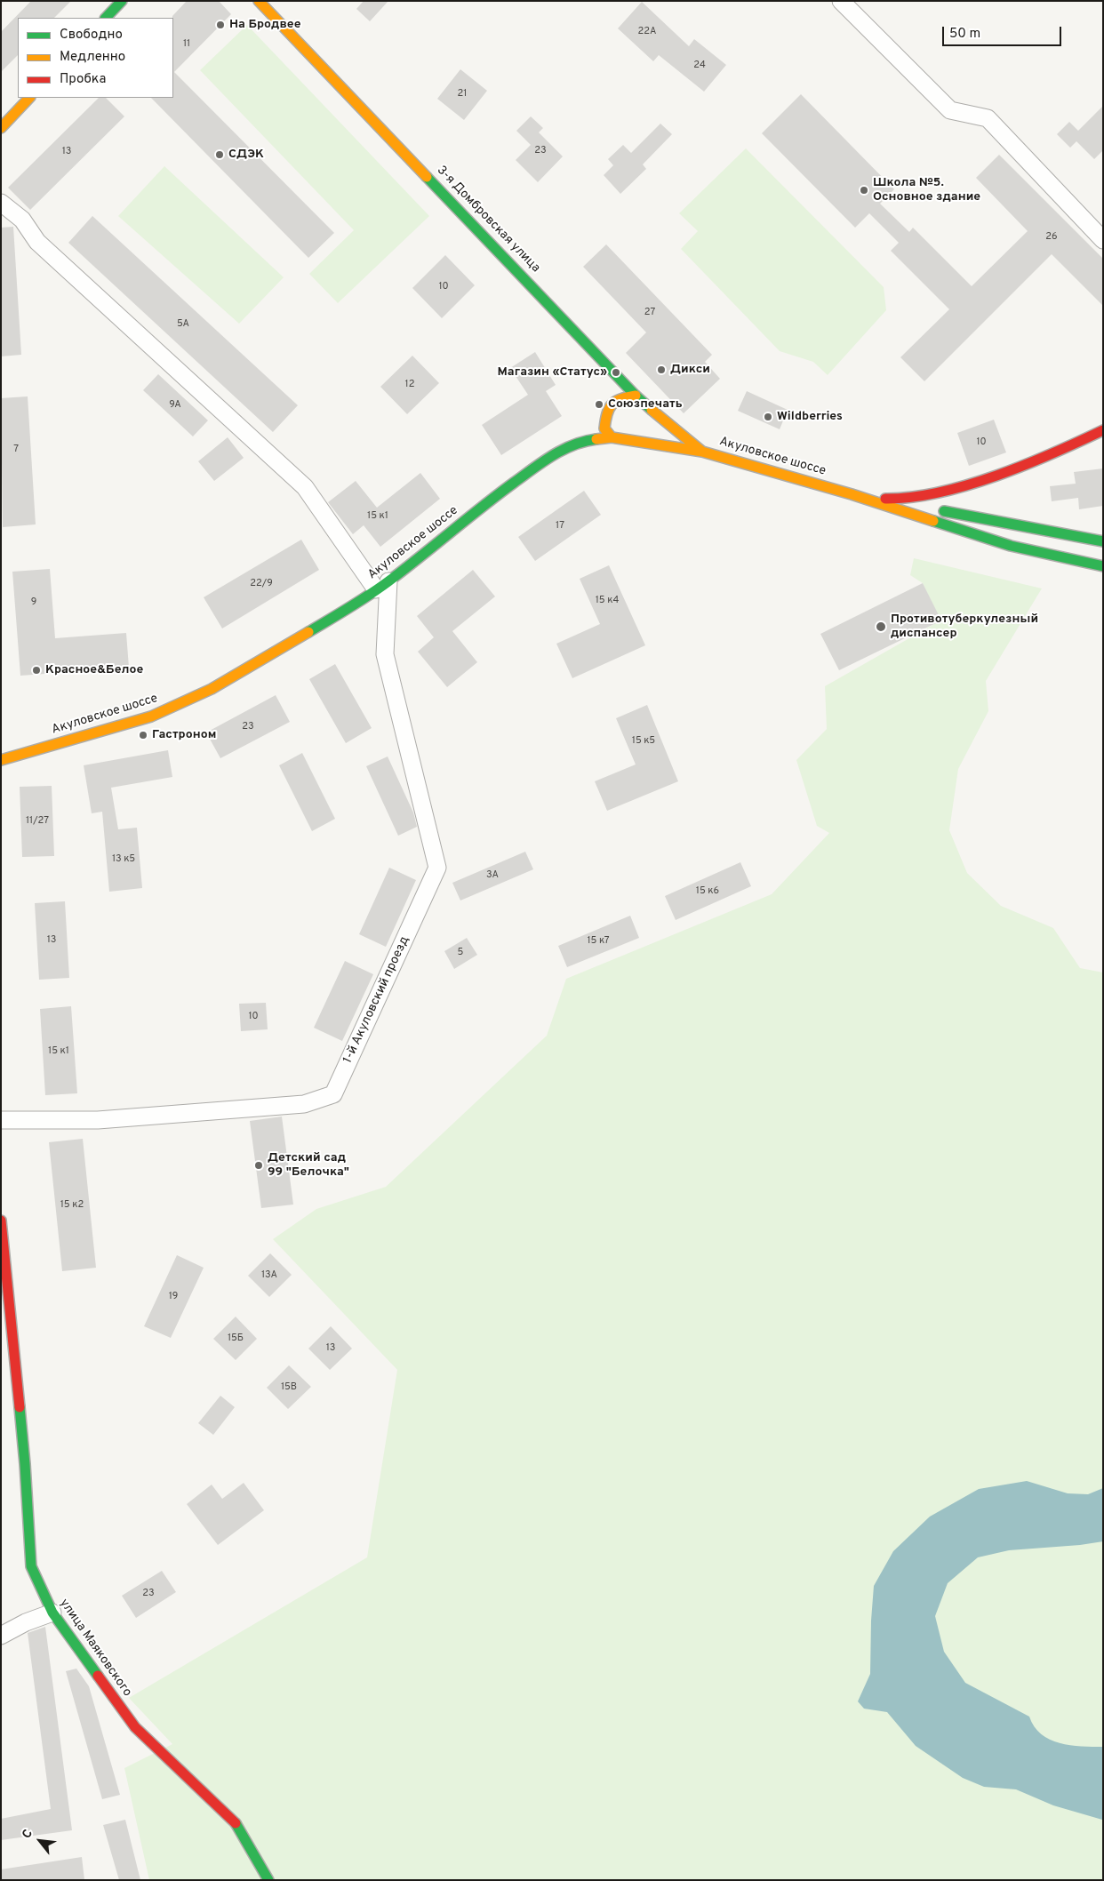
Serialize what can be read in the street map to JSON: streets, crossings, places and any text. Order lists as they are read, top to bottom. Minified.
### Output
{"streets":{"street":["3-я Домбровская улица","Акуловское шоссе","1-й Акуловский проезд","улица Маяковского"]},"crossings":[["3-я Домбровская улица","Акуловское шоссе"],["Акуловское шоссе","1-й Акуловский проезд"]],"places":["На Бродвее","СДЭК","Школа №5. Основное здание","Дикси","Магазин «Статус»","Союзпечать","Wildberries","Противотуберкулезный диспансер","Красное&Белое","Гастроном","Детский сад 99 \"Белочка\""],"house_numbers":["22А","11","24","21","23","13","26","10","27","5А","12","9А","10","7","15 к1","17","22/9","15 к4","9","23","15 к5","11/27","13 к5","3А","15 к6","13","15 к7","5","10","15 к1","15 к2","13А","19","15Б","13","15В","23"],"legend":["Свободно","Медленно","Пробка"],"scale_bar":"50 m","north":"top left"}
